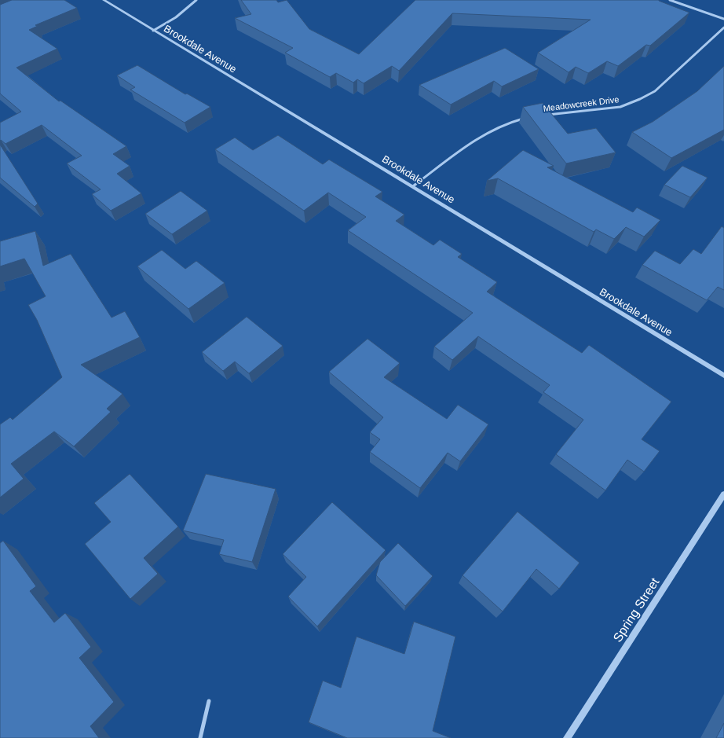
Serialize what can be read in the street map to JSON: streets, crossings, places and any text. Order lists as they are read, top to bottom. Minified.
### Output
{"streets":{"street":["Brookdale Avenue","Meadowcreek Drive","Spring Street"]}}
